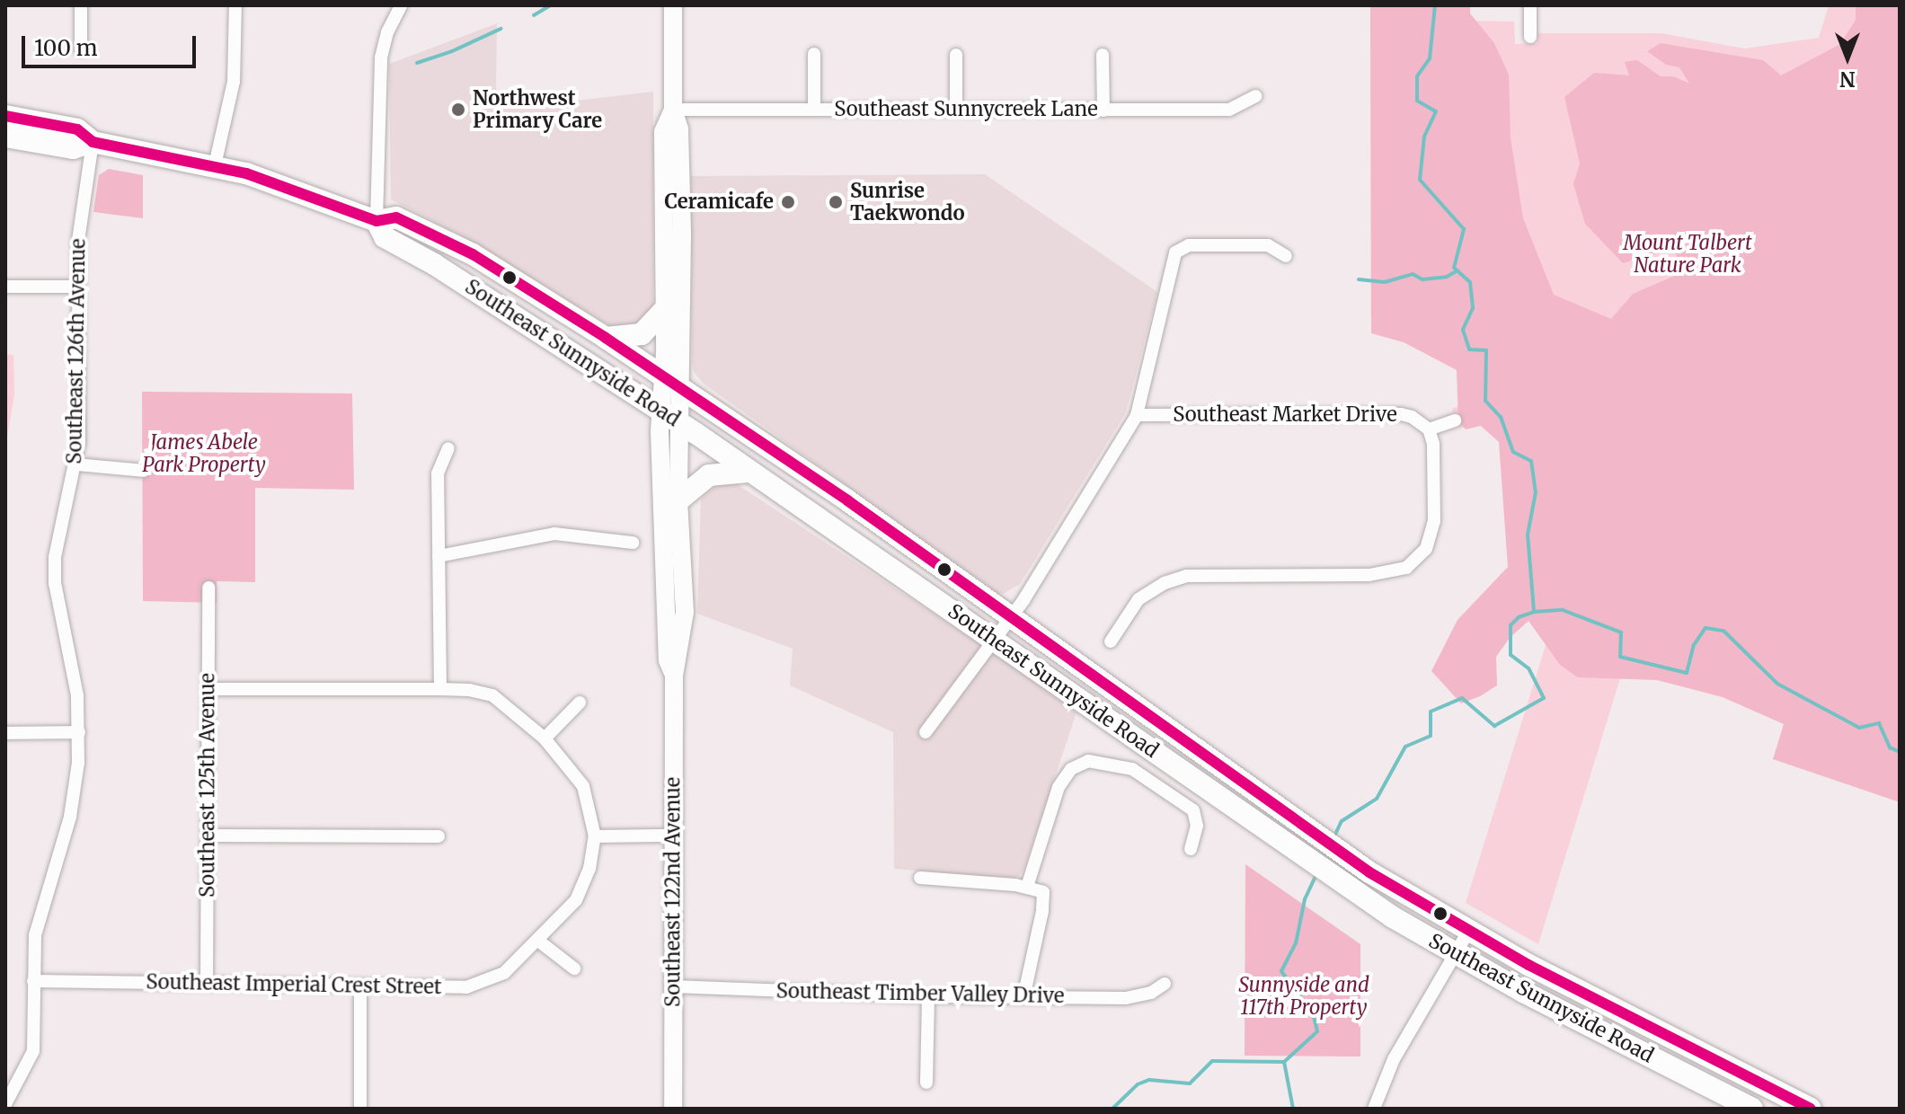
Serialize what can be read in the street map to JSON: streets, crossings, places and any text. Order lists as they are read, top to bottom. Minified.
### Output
{"streets":{"main road":["Southeast Sunnyside Road","Southeast 122nd Avenue"],"street":["Southeast Sunnycreek Lane","Southeast 126th Avenue","Southeast Market Drive","Southeast 125th Avenue","Southeast Imperial Crest Street","Southeast Timber Valley Drive"]},"crossings":[["Southeast Sunnycreek Lane","Southeast 122nd Avenue"],["Southeast 126th Avenue","Southeast Sunnyside Road"],["Southeast 126th Avenue","Southeast Imperial Crest Street"],["Southeast Sunnyside Road","Southeast 122nd Avenue"],["Southeast 125th Avenue","Southeast Imperial Crest Street"],["Southeast 122nd Avenue","Southeast Timber Valley Drive"]],"parks":["Mount Talbert Nature Park","James Abele Park Property","Sunnyside and 117th Property"],"places":["Northwest Primary Care","Ceramicafe","Sunrise Taekwondo"],"scale_bar":"100 m","north":"bottom"}
